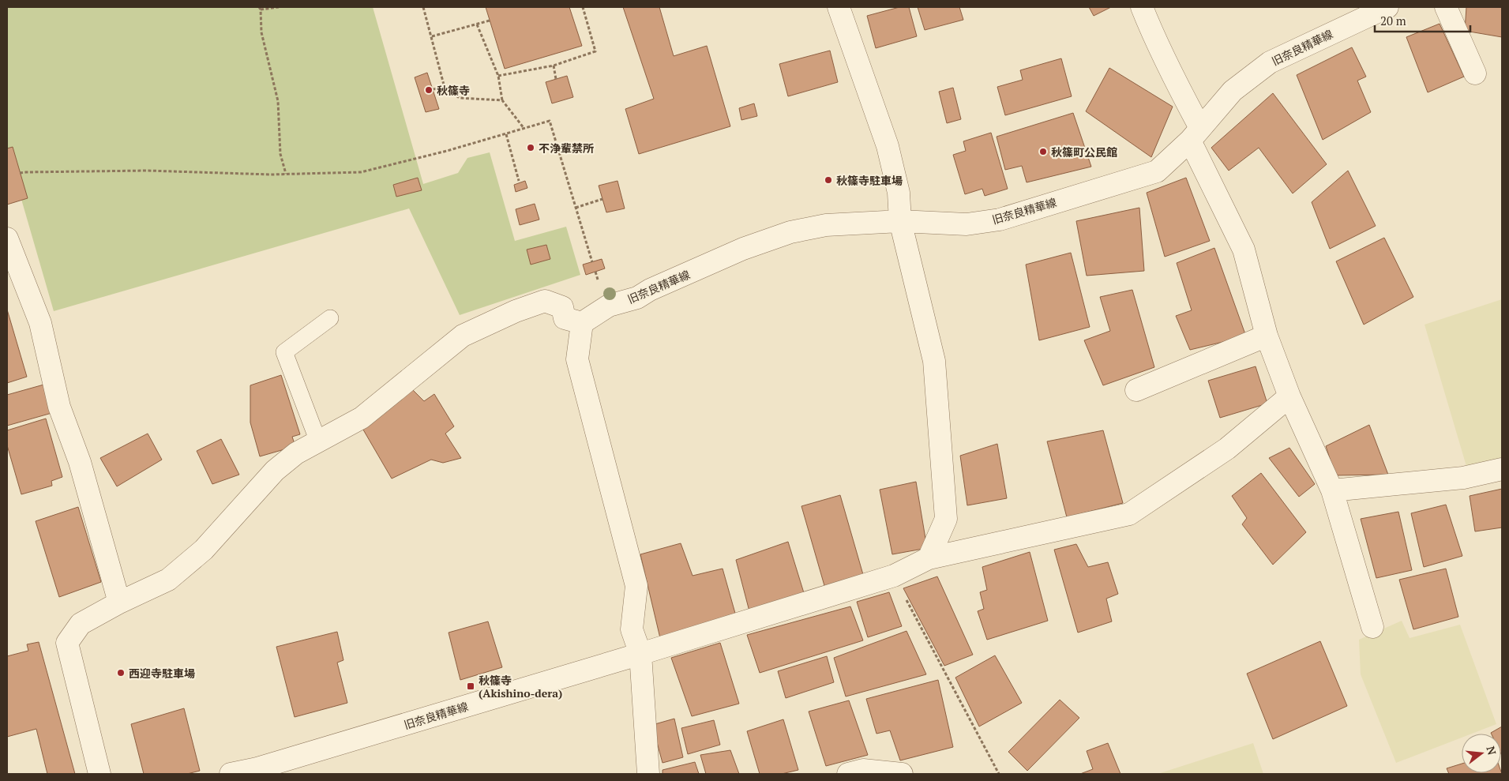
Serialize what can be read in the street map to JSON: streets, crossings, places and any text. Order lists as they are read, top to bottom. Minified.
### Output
{"streets":{"street":["旧奈良精華線"]},"places":{"other":["秋篠寺","不浄輩禁所","秋篠町公民館","秋篠寺駐車場","西迎寺駐車場"],"transit":["秋篠寺 (Akishino-dera)"]},"scale_bar":"20 m","north":"right"}
